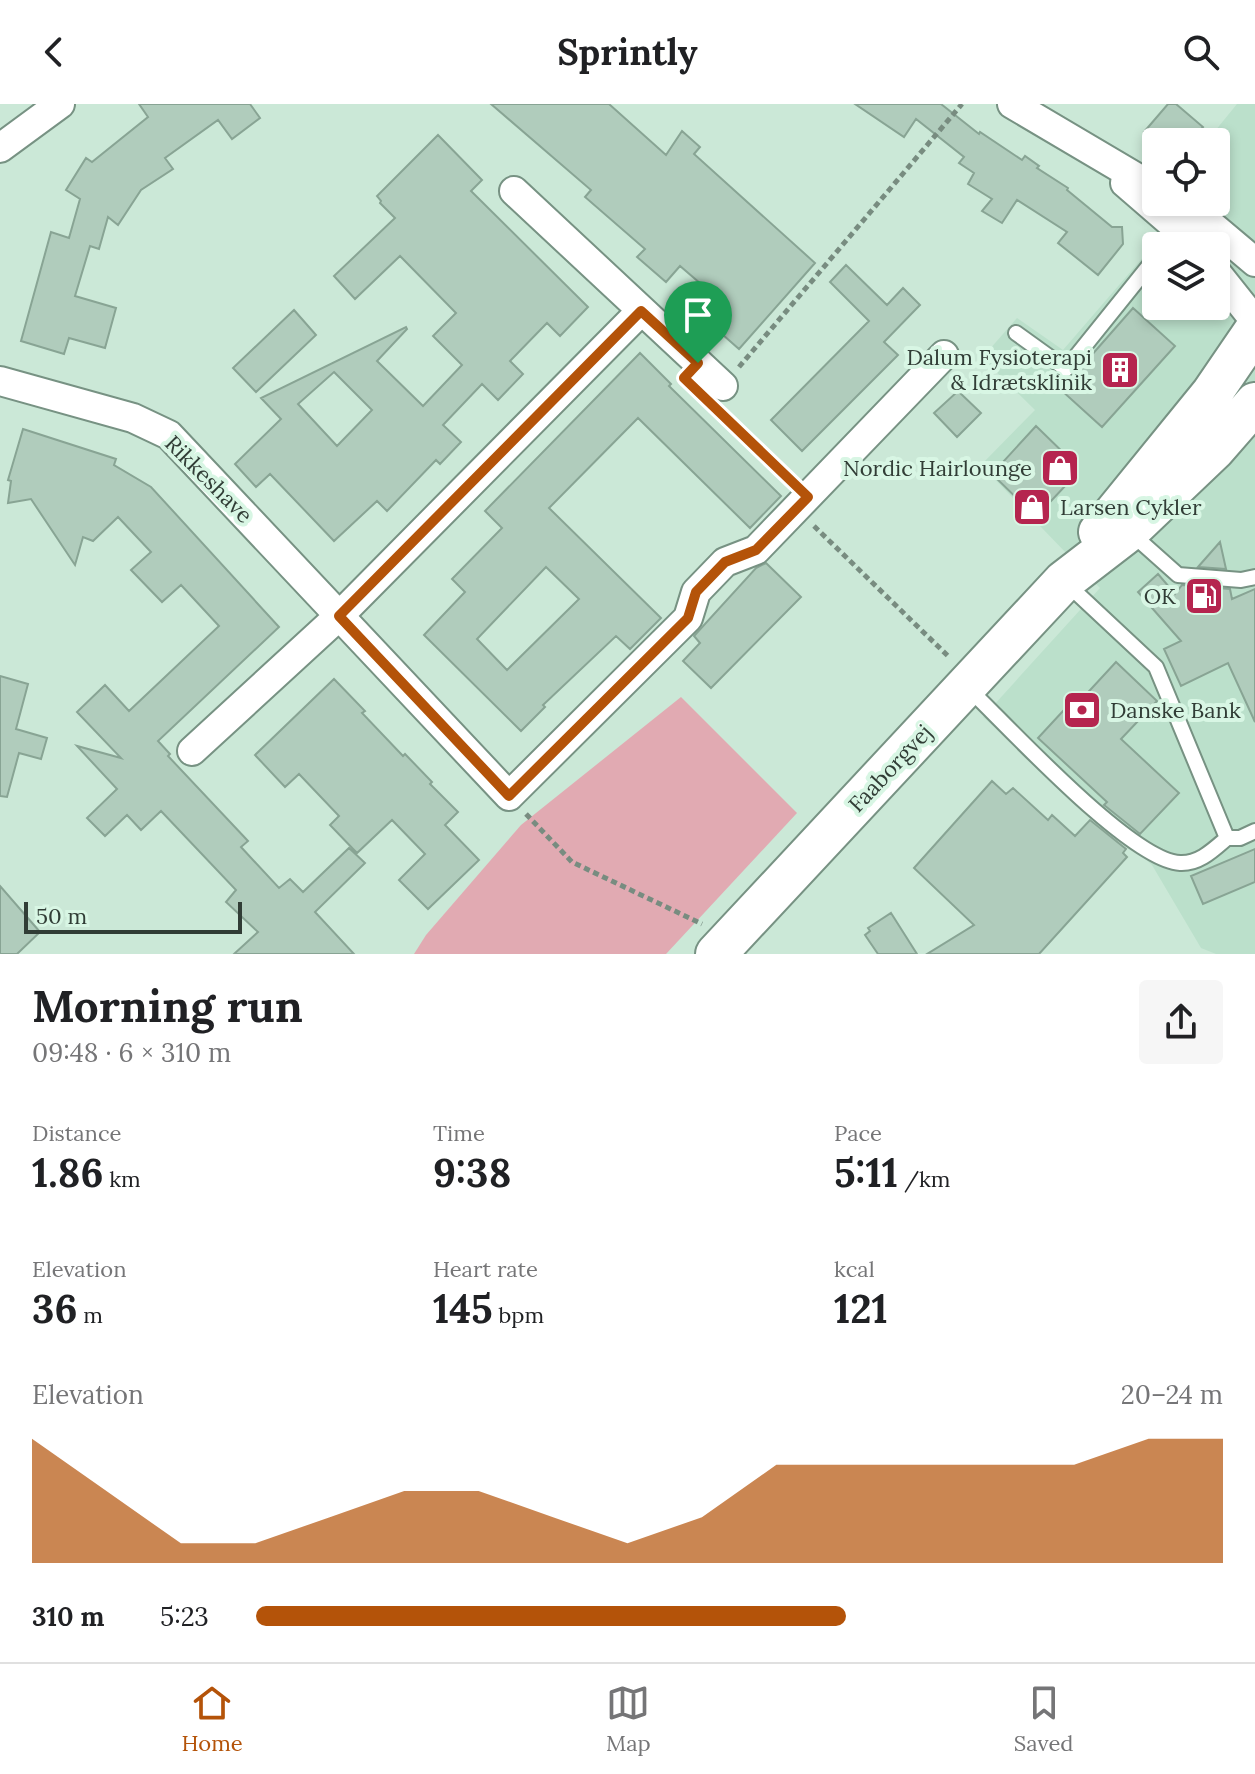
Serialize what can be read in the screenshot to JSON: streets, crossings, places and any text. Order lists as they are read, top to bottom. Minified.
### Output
{"streets":{"main road":["Faaborgvej"],"street":["Rikkeshave"]},"places":{"building":["Dalum Fysioterapi & Idrætsklinik"],"shop":["Nordic Hairlounge","Larsen Cykler"],"fuel station":["OK"],"bank":["Danske Bank"]},"scale_bar":"50 m","page":{"header":"Sprintly","scale":"50 m","heading":["Morning run","09:48 · 6 × 310 m"],"stats":[["Distance","1.86 km"],["Time","9:38"],["Pace","5:11 /km"],["Elevation","36 m"],["Heart rate","145 bpm"],["kcal","121"]],"chart":["Elevation","20–24 m"],"list":[{"name":"310 m","note":"5:23"}],"tabs":["Home","Map","Saved"]}}
